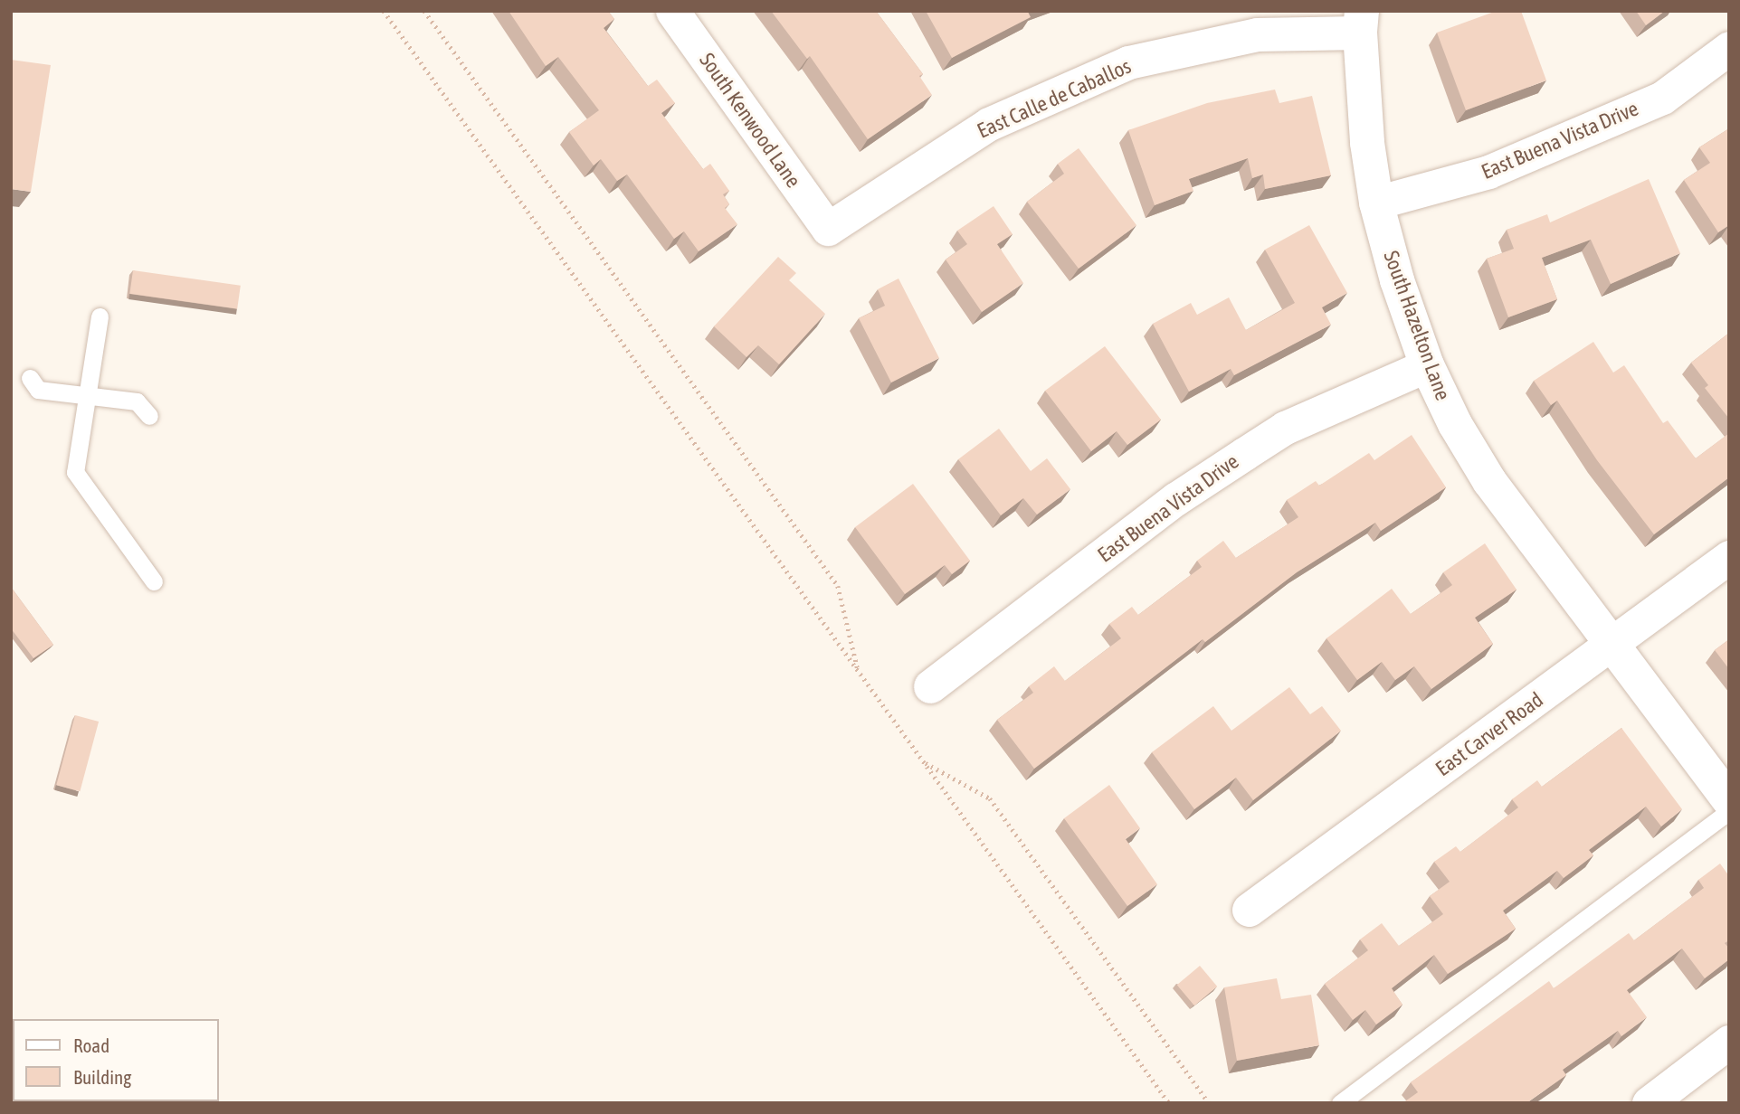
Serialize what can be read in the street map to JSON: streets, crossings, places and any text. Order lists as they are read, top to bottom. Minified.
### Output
{"streets":{"street":["East Calle de Caballos","South Kenwood Lane","East Buena Vista Drive","South Hazelton Lane","East Carver Road"]},"crossings":[["East Calle de Caballos","South Kenwood Lane"],["East Calle de Caballos","South Hazelton Lane"],["East Buena Vista Drive","South Hazelton Lane"],["South Hazelton Lane","East Carver Road"]],"legend":["Road","Building"]}
